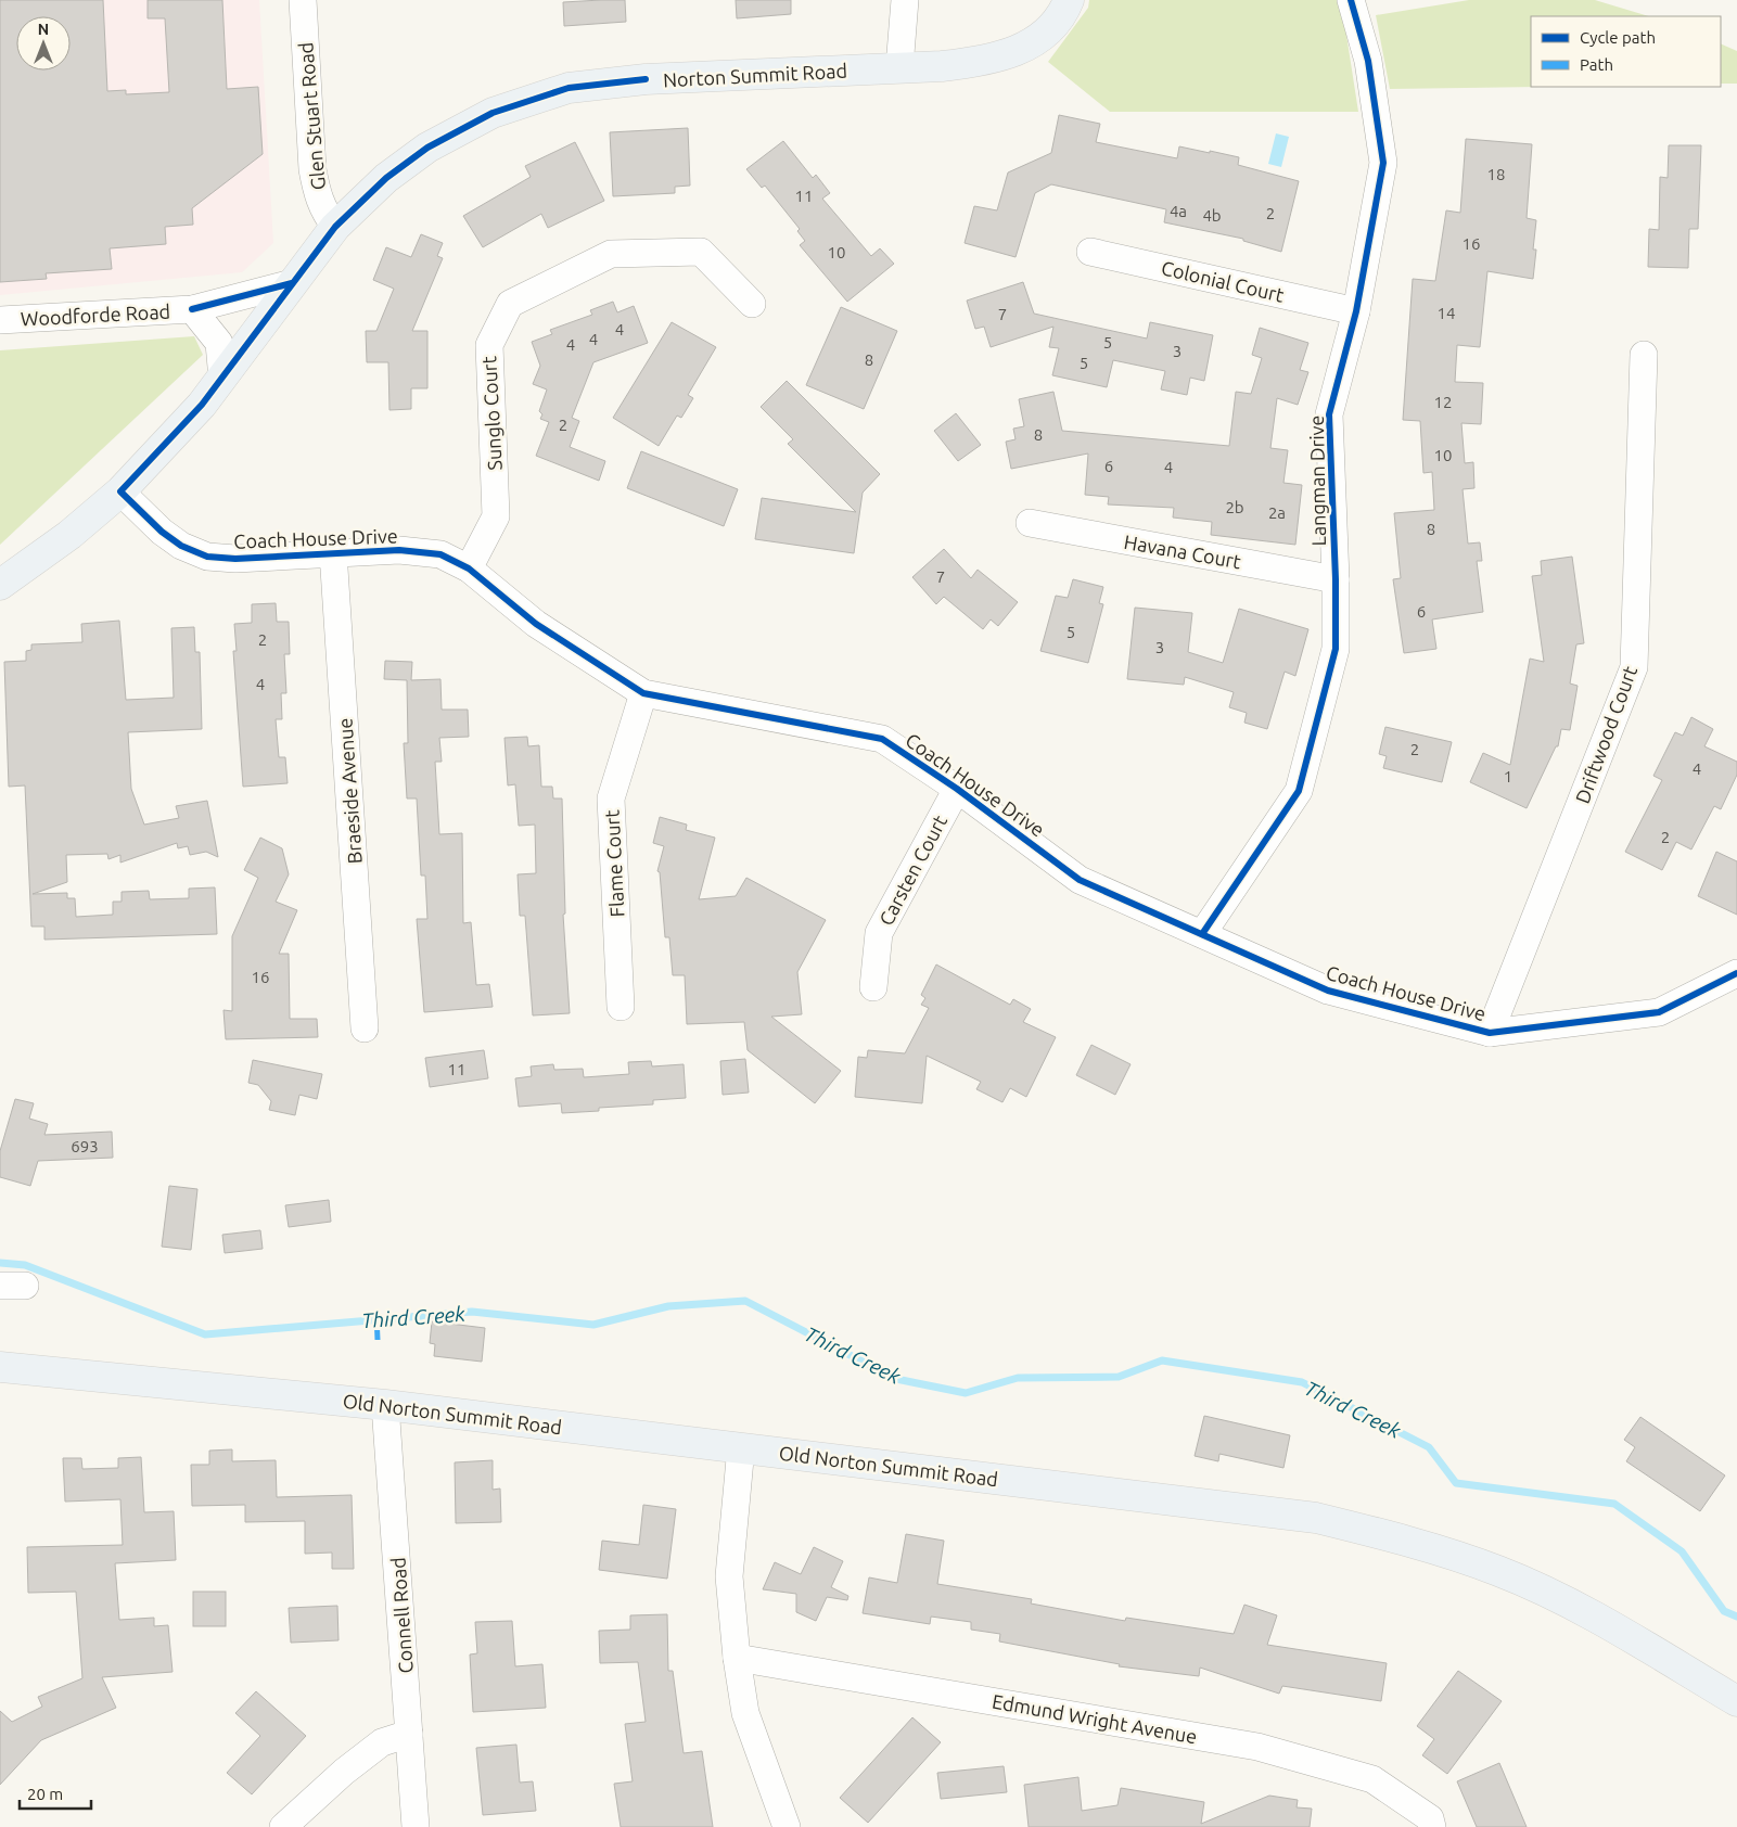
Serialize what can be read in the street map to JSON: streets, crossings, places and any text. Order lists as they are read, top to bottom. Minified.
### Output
{"streets":{"main road":["Norton Summit Road","Old Norton Summit Road"],"street":["Glen Stuart Road","Colonial Court","Woodforde Road","Sunglo Court","Langman Drive","Coach House Drive","Havana Court","Driftwood Court","Braeside Avenue","Flame Court","Carsten Court","Connell Road","Edmund Wright Avenue"]},"crossings":[["Norton Summit Road","Glen Stuart Road"],["Norton Summit Road","Woodforde Road"],["Norton Summit Road","Coach House Drive"],["Colonial Court","Langman Drive"],["Sunglo Court","Coach House Drive"],["Langman Drive","Coach House Drive"],["Langman Drive","Havana Court"],["Coach House Drive","Driftwood Court"],["Coach House Drive","Braeside Avenue"],["Coach House Drive","Flame Court"],["Coach House Drive","Carsten Court"],["Old Norton Summit Road","Connell Road"]],"water":["Third Creek"],"house_numbers":["18","11","4a","2","4b","16","10","14","7","4","4","5","4","3","8","5","12","2","8","10","6","4","2b","2a","8","7","6","5","2","3","4","2","4","1","2","16","11","693"],"legend":["Cycle path","Path"],"scale_bar":"20 m","north":"top"}
